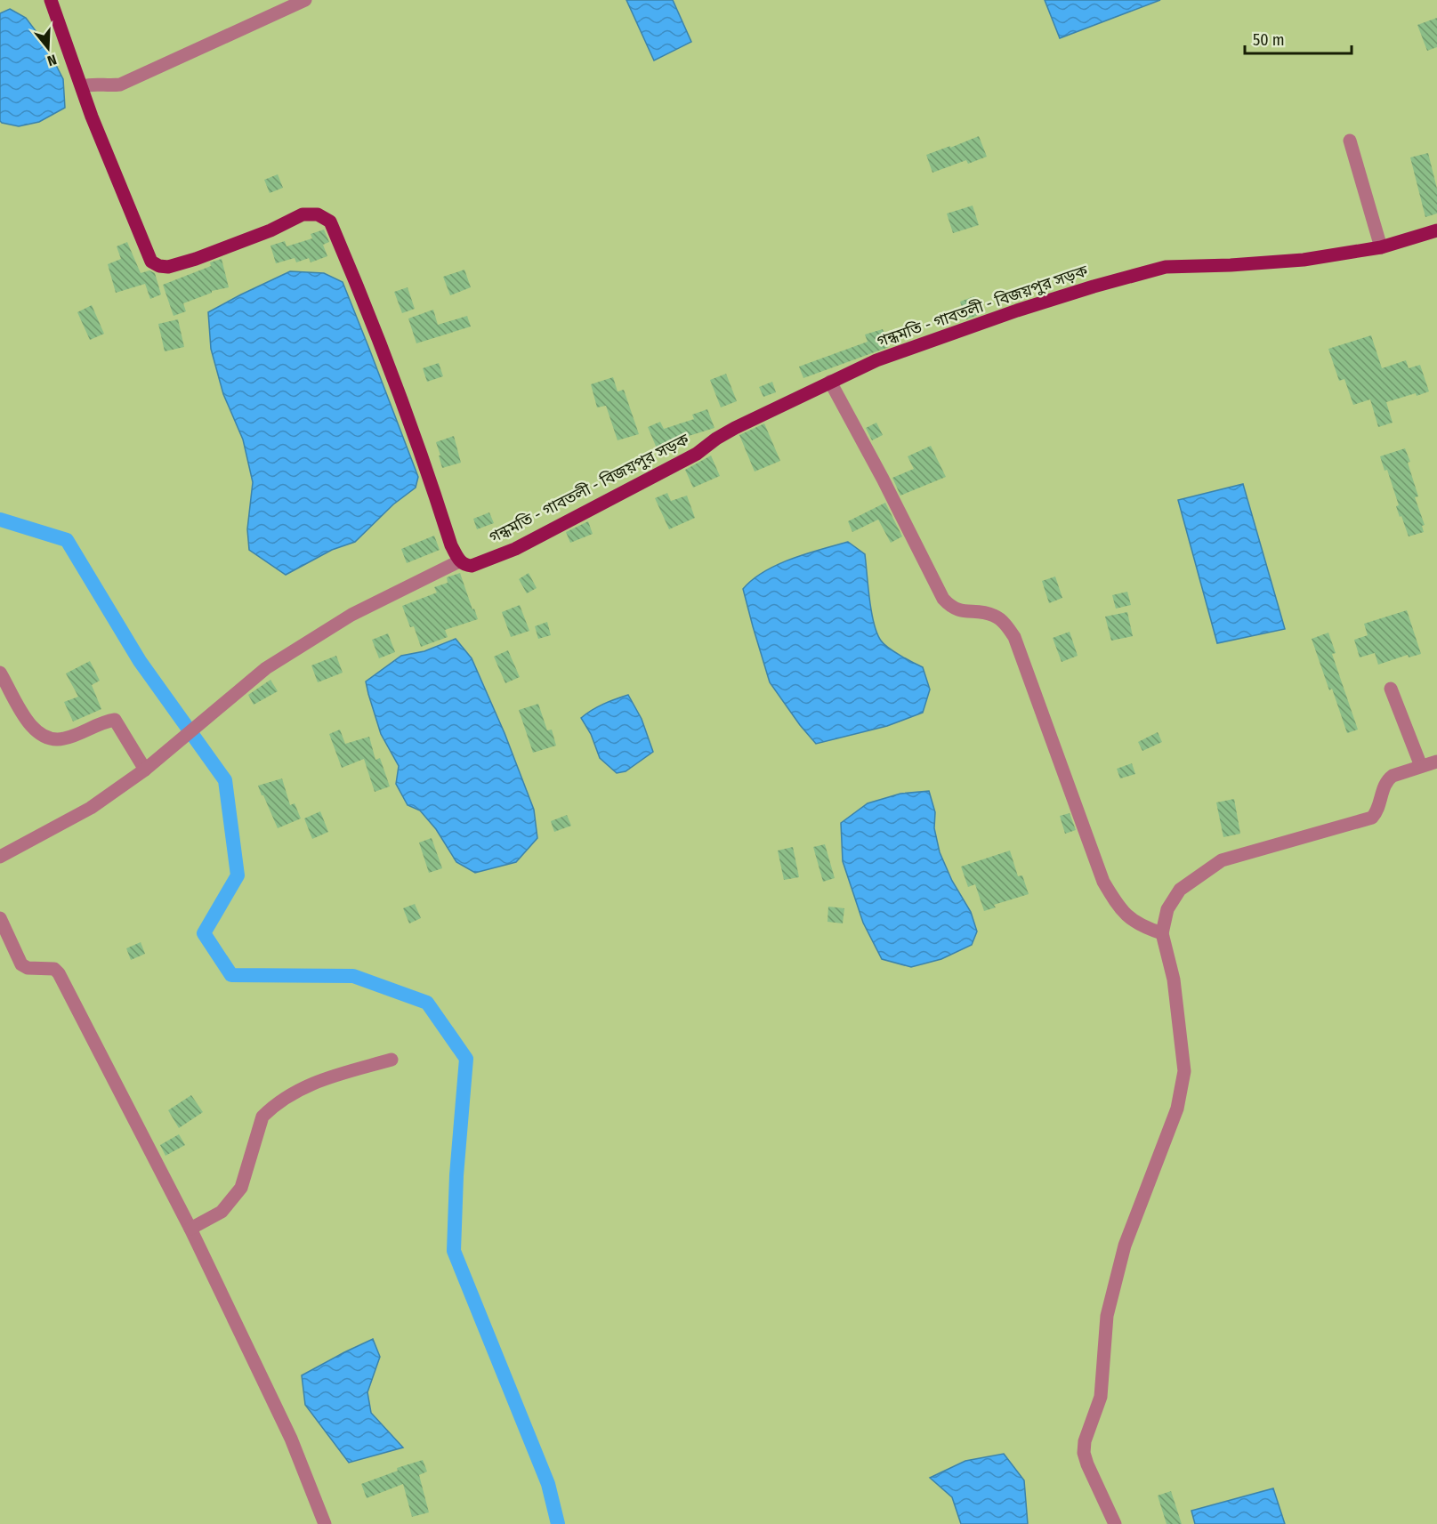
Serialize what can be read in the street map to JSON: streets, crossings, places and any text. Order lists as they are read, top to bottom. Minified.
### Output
{"streets":{"main road":["গন্ধমতি - গাবতলী - বিজয়পুর সড়ক"]},"scale_bar":"50 m","north":"bottom"}
